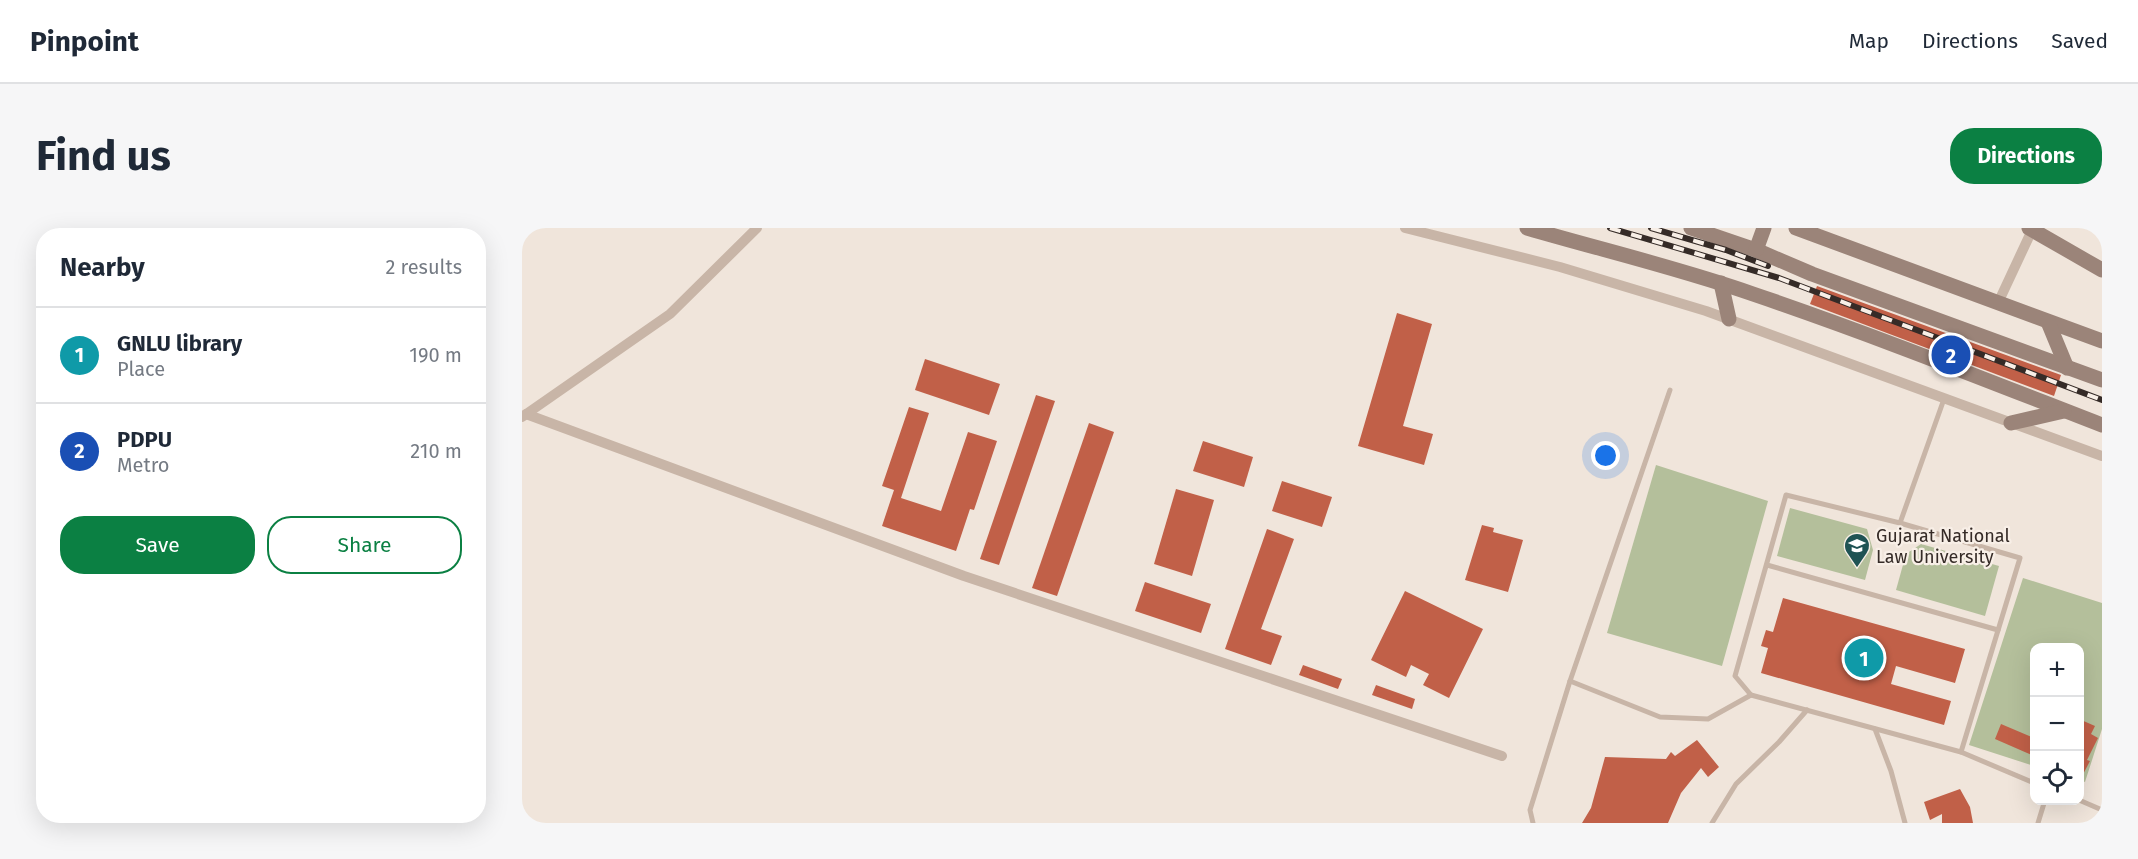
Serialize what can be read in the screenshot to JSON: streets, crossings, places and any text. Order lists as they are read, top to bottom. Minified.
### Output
{"places":{"school or university":["Gujarat National Law University"]},"page":{"header":"Pinpoint","nav":["Map","Directions","Saved"],"buttons":["Directions",["Save","Share"]],"title":"Find us","heading":["Nearby","2 results"],"list":[{"mark":"1","name":"GNLU library","note":"Place","value":"190 m"},{"mark":"2","name":"PDPU","note":"Metro","value":"210 m"}],"pins":["2","1"],"map_buttons":["+","−"]}}
